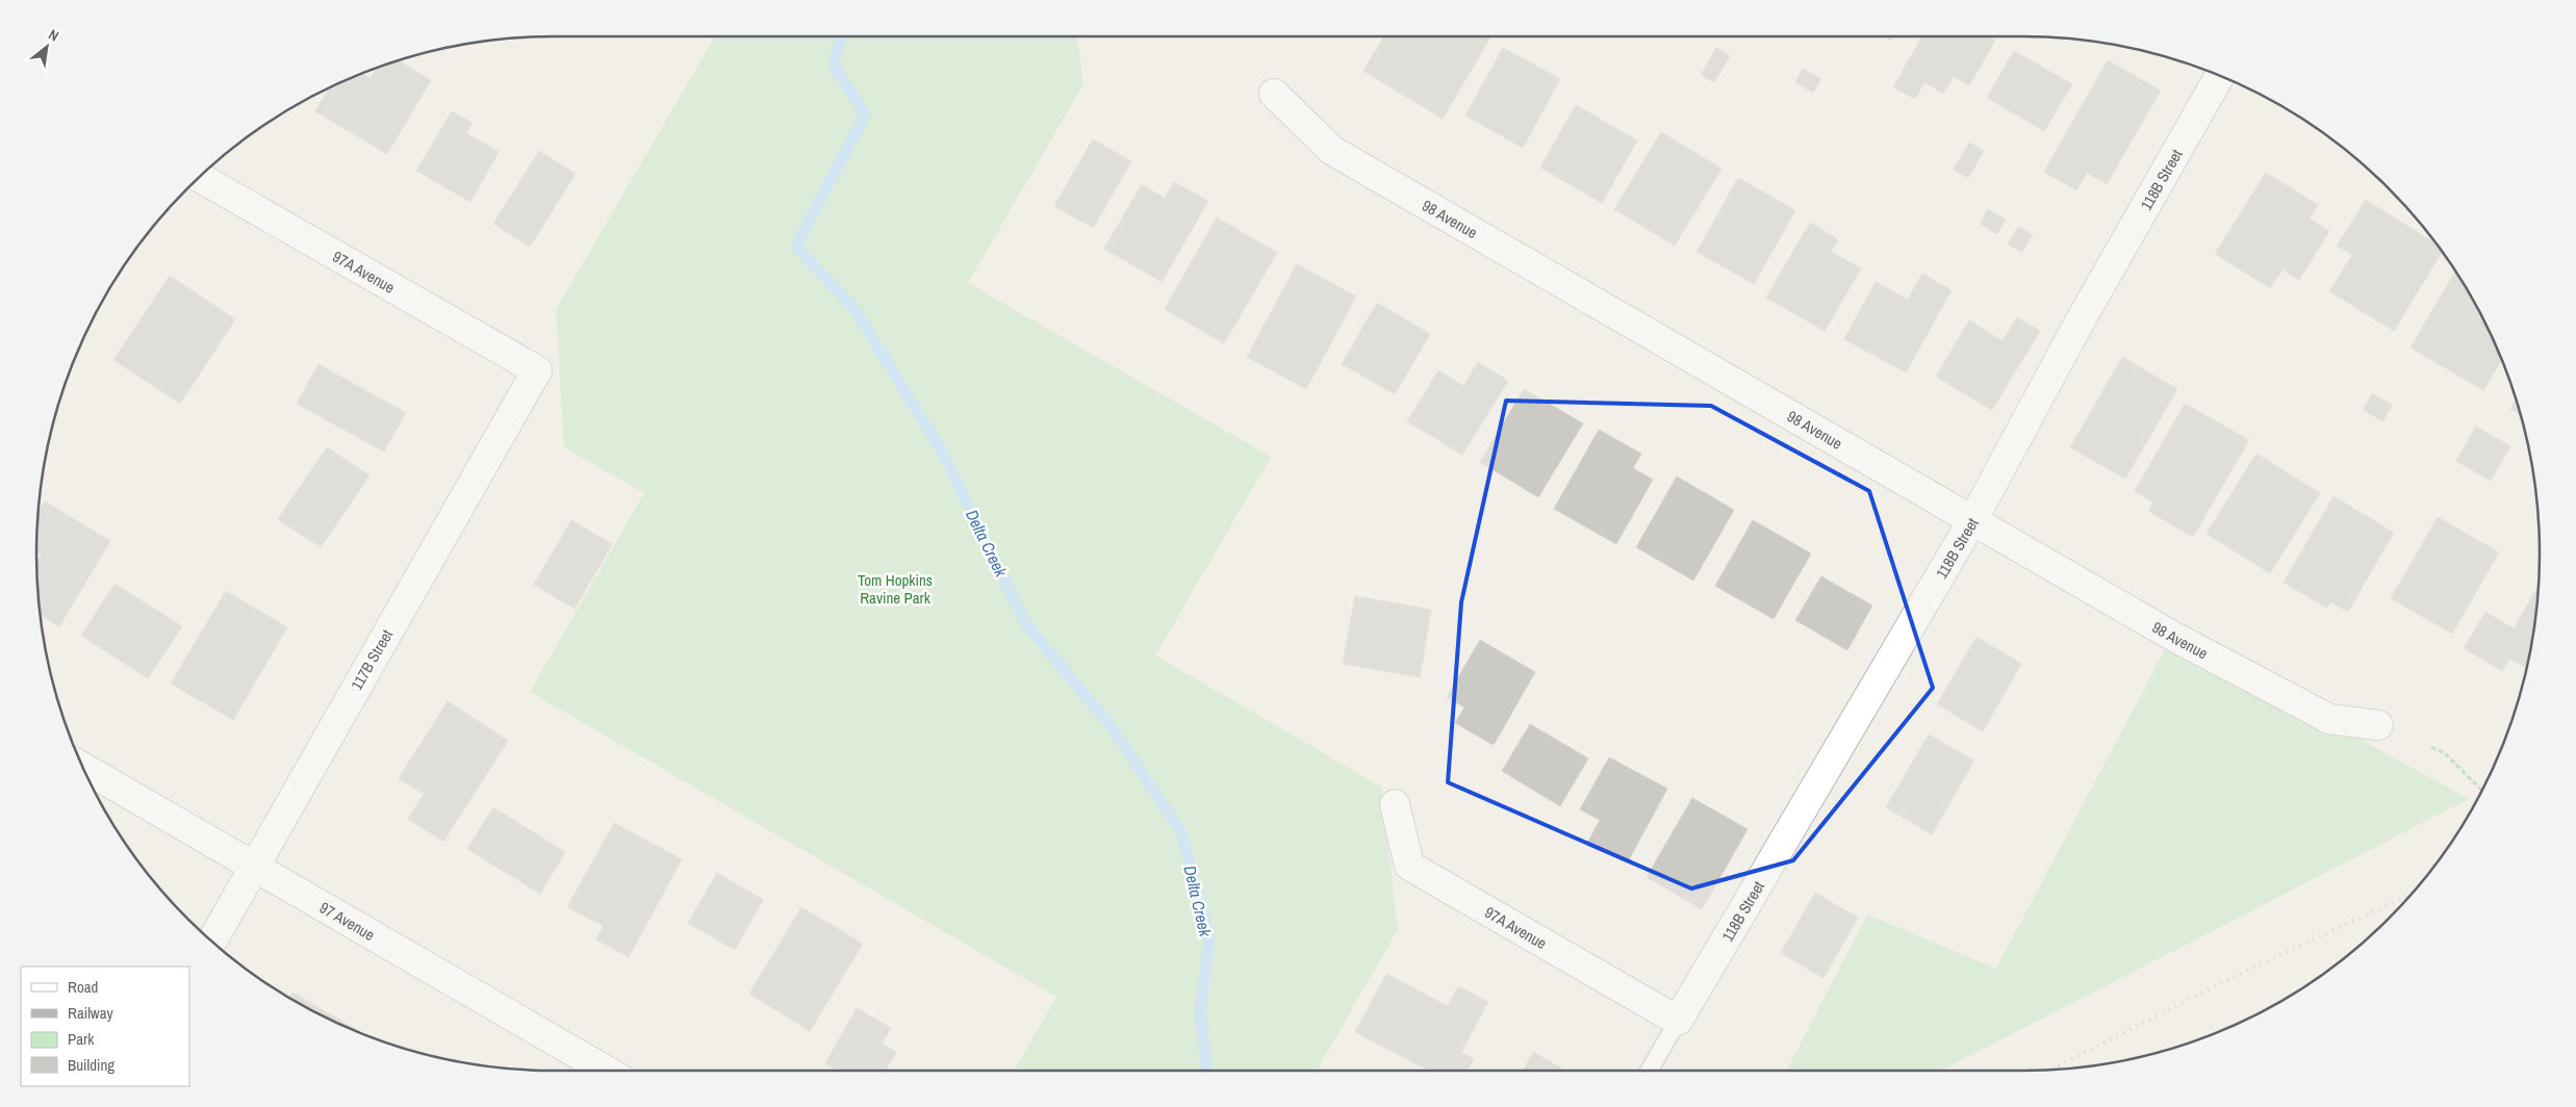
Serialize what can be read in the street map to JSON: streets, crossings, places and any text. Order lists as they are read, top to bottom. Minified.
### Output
{"streets":{"street":["118B Street","98 Avenue","97A Avenue","117B Street","97 Avenue"]},"crossings":[["118B Street","98 Avenue"],["118B Street","97A Avenue"],["97A Avenue","117B Street"],["117B Street","97 Avenue"]],"water":["Delta Creek"],"parks":["Tom Hopkins Ravine Park"],"legend":["Road","Railway","Park","Building"],"north":"top right"}
